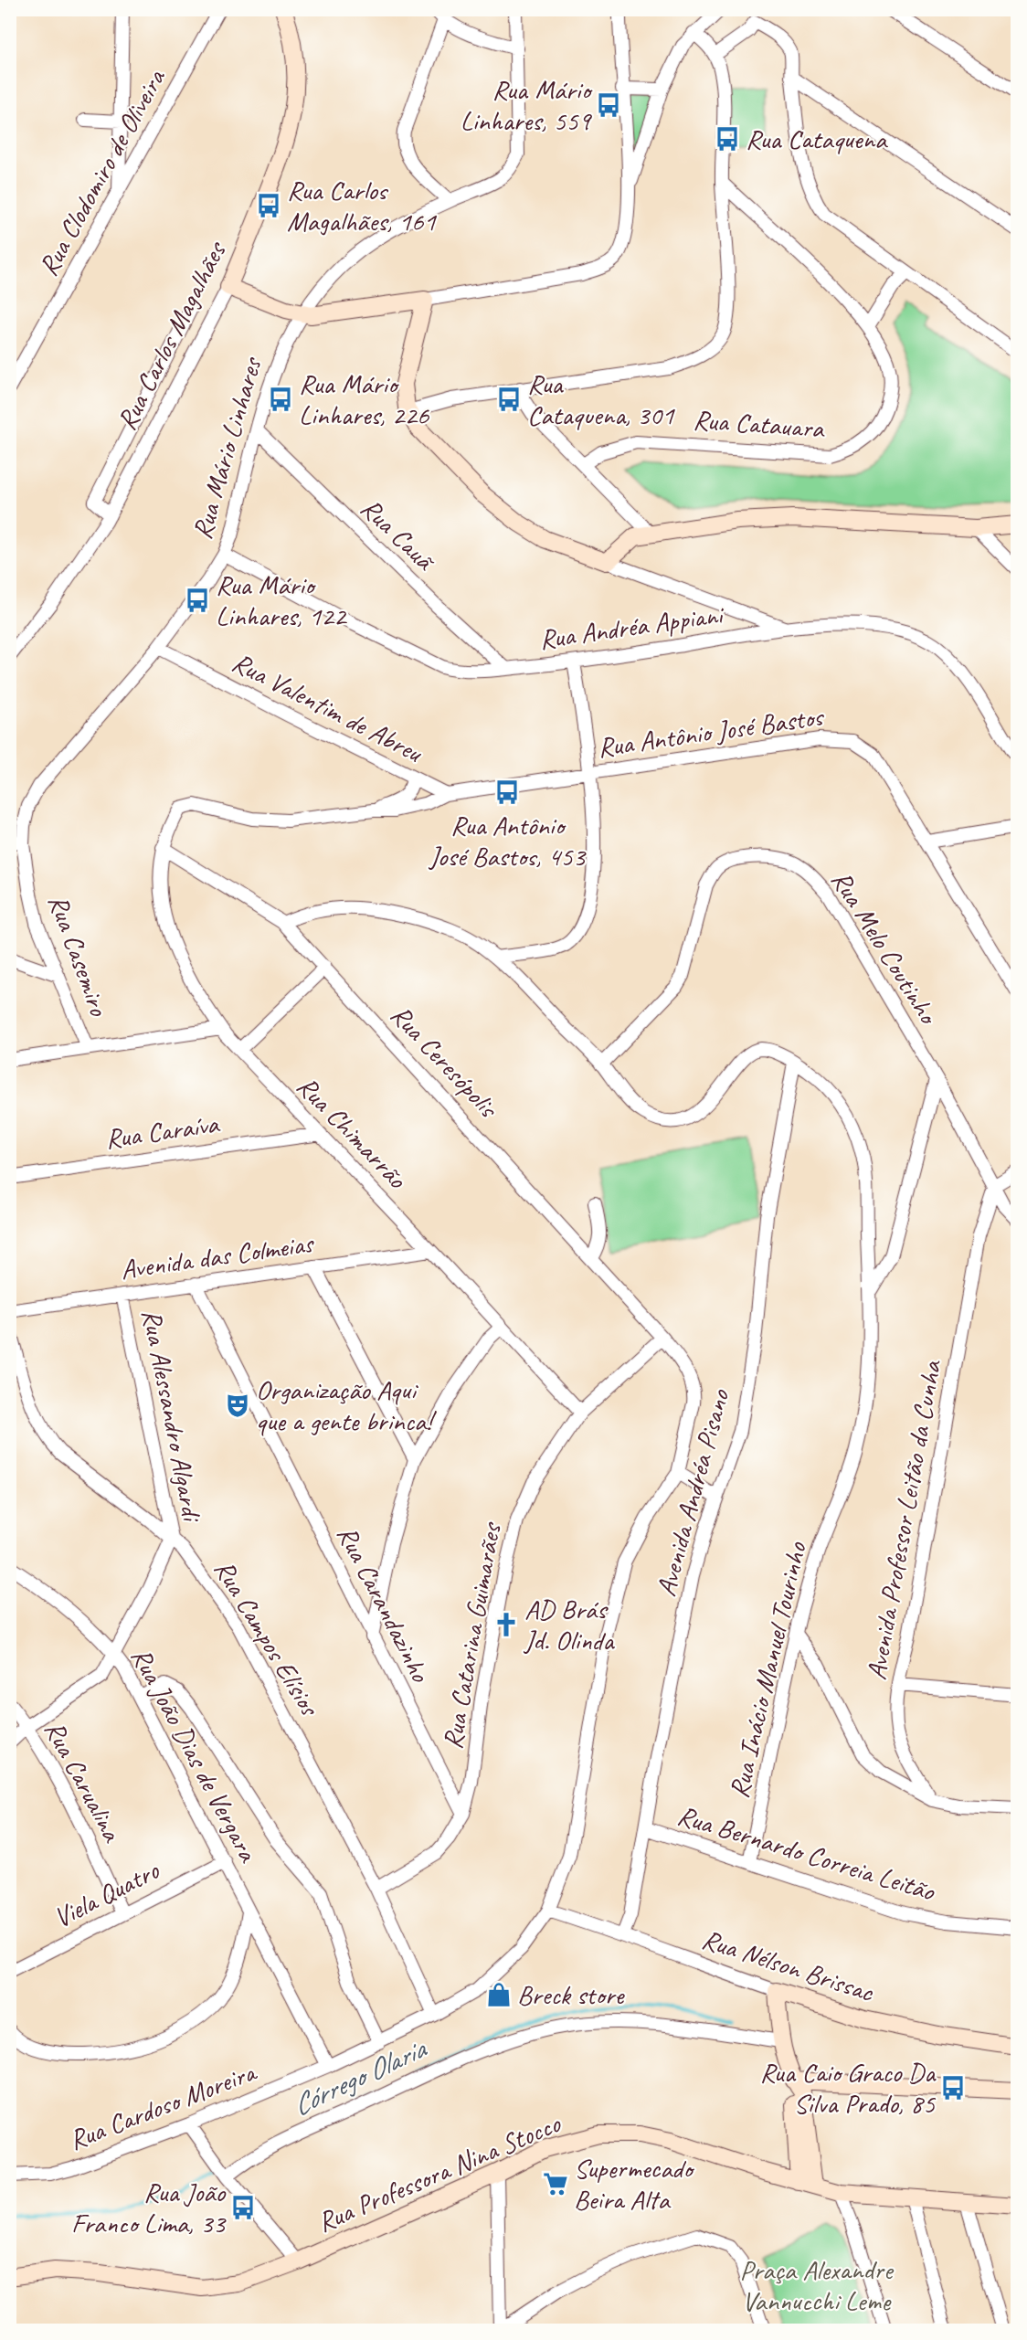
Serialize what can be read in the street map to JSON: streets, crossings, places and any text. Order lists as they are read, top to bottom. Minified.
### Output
{"streets":{"street":["Rua Clodomiro de Oliveira","Rua Carlos Magalhães","Rua Catauara","Rua Mário Linhares","Rua Cauã","Rua Andréa Appiani","Rua Valentim de Abreu","Rua Antônio José Bastos","Rua Melo Coutinho","Rua Casemiro","Rua Ceresópolis","Rua Caraíva","Rua Chimarrão","Avenida das Colmeias","Rua Alessandro Algardi","Avenida Andréa Pisano","Avenida Professor Leitão da Cunha","Rua Carandazinho","Rua Catarina Guimarães","Rua Campos Elísios","Rua Inácio Manuel Tourinho","Rua João Dias de Vergara","Rua Carualina","Rua Bernardo Correia Leitão","Viela Quatro","Rua Nélson Brissac","Rua Cardoso Moreira","Rua Professora Nina Stocco"]},"crossings":[["Rua Mário Linhares","Rua Cauã"],["Rua Mário Linhares","Rua Andréa Appiani"],["Rua Mário Linhares","Rua Valentim de Abreu"],["Rua Mário Linhares","Rua Casemiro"],["Rua Cauã","Rua Andréa Appiani"],["Rua Valentim de Abreu","Rua Antônio José Bastos"],["Rua Antônio José Bastos","Rua Ceresópolis"],["Rua Antônio José Bastos","Rua Chimarrão"],["Rua Melo Coutinho","Avenida Professor Leitão da Cunha"],["Rua Melo Coutinho","Rua Inácio Manuel Tourinho"],["Rua Ceresópolis","Rua Chimarrão"],["Rua Ceresópolis","Rua Catarina Guimarães"],["Rua Ceresópolis","Rua Inácio Manuel Tourinho"],["Rua Ceresópolis","Rua Cardoso Moreira"],["Rua Caraíva","Rua Chimarrão"],["Rua Chimarrão","Avenida das Colmeias"],["Rua Chimarrão","Rua Catarina Guimarães"],["Avenida das Colmeias","Rua Alessandro Algardi"],["Avenida das Colmeias","Rua Carandazinho"],["Rua Alessandro Algardi","Rua Campos Elísios"],["Rua Alessandro Algardi","Rua João Dias de Vergara"],["Rua Alessandro Algardi","Rua Carualina"],["Avenida Andréa Pisano","Rua Inácio Manuel Tourinho"],["Avenida Andréa Pisano","Rua Bernardo Correia Leitão"],["Avenida Andréa Pisano","Rua Nélson Brissac"],["Rua Carandazinho","Rua Catarina Guimarães"],["Rua Catarina Guimarães","Rua Campos Elísios"],["Rua Campos Elísios","Rua Cardoso Moreira"],["Rua Inácio Manuel Tourinho","Rua Bernardo Correia Leitão"],["Rua João Dias de Vergara","Viela Quatro"],["Rua João Dias de Vergara","Rua Cardoso Moreira"],["Rua Carualina","Viela Quatro"],["Rua Nélson Brissac","Rua Cardoso Moreira"]],"water":["Córrego Olaria"],"parks":["Praça Alexandre Vannucchi Leme"],"places":{"bus stop":["Rua Mário Linhares, 559","Rua Cataquena","Rua Carlos Magalhães, 161","Rua Mário Linhares, 226","Rua Cataquena, 301","Rua Mário Linhares, 122","Rua Antônio José Bastos, 453","Rua Caio Graco Da Silva Prado, 85","Rua João Franco Lima, 33"],"theatre":["Organização Aqui que a gente brinca!"],"church":["AD Brás Jd. Olinda"],"shop":["Breck store"],"supermarket":["Supermecado Beira Alta"]}}
